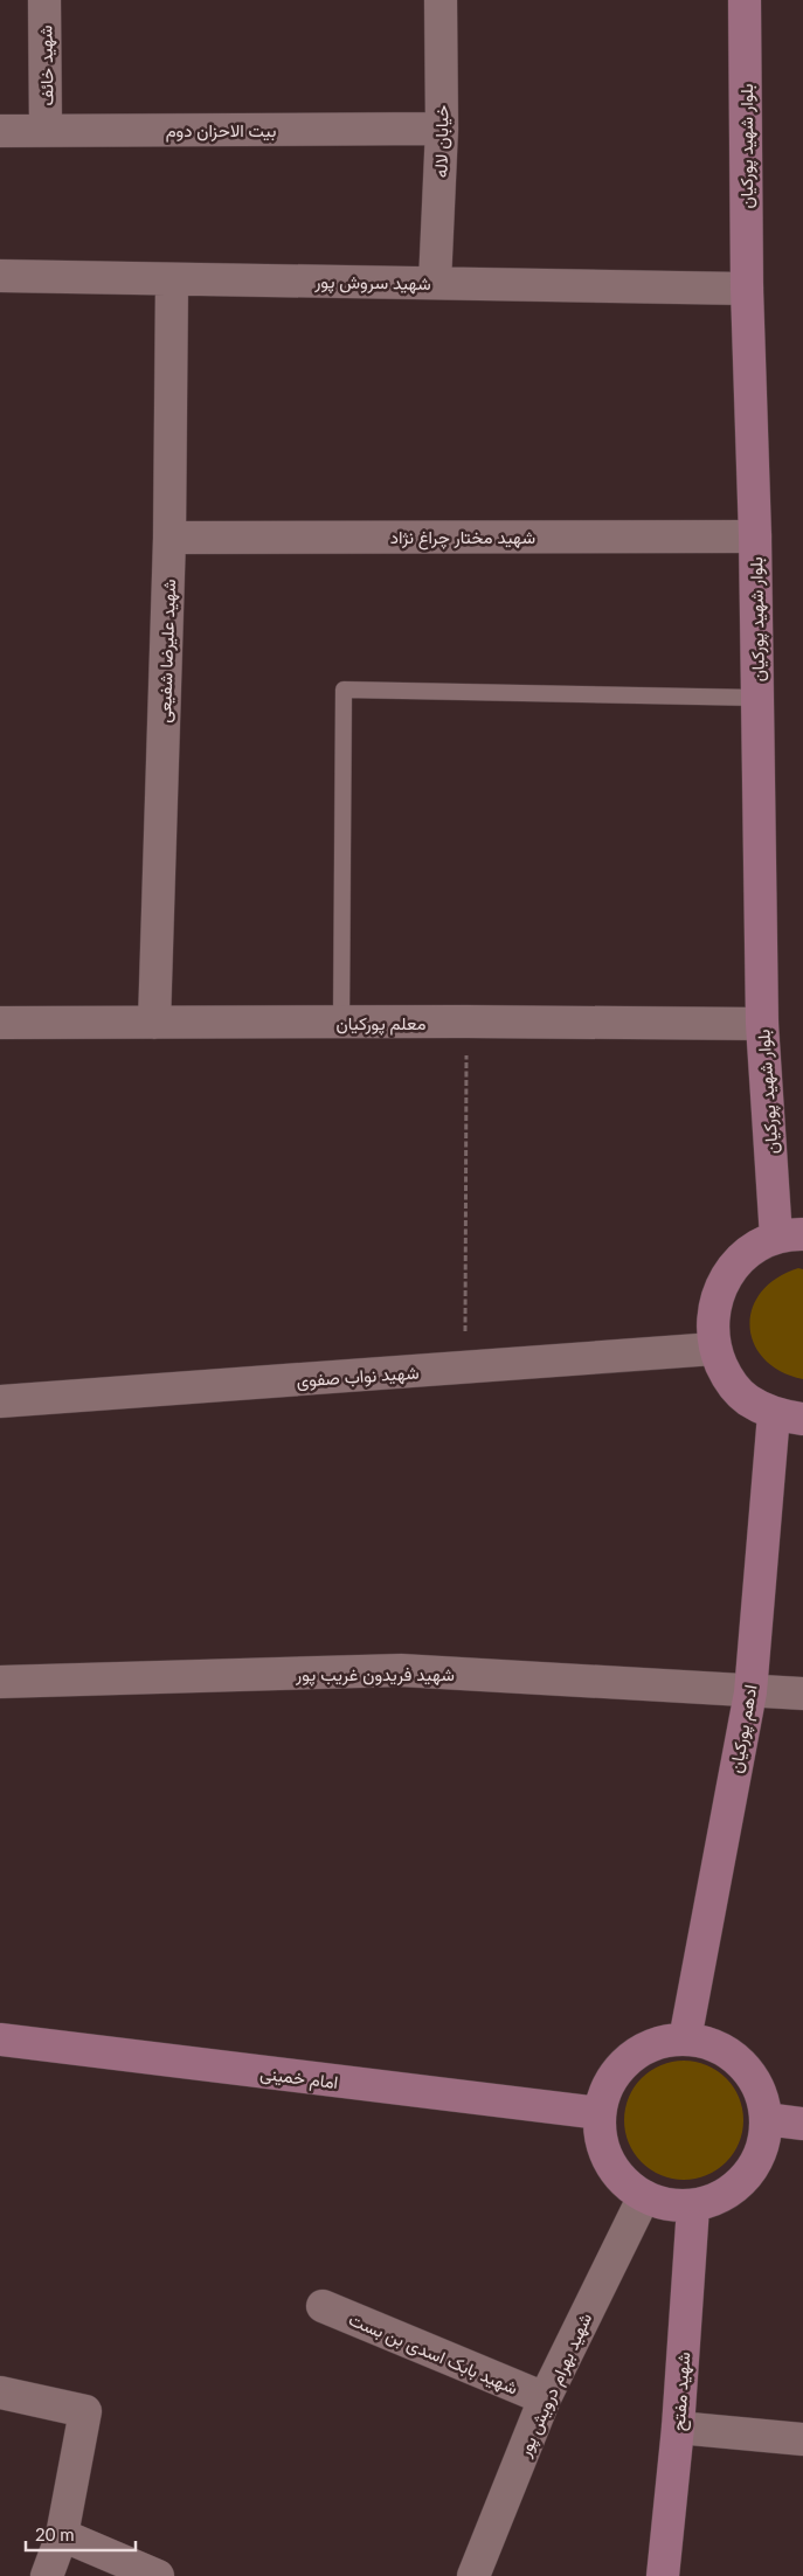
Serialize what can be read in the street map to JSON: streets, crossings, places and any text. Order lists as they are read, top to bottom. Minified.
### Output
{"streets":{"main road":["بلوار شهید پورکیان","ادهم پورکیان","امام خمینی","شهید مفتح"],"street":["شهید خائف","بیت الاحزان دوم","خیابان لاله","شهید سروش پور","شهید مختار چراغ نژاد","شهید علیرضا شفیعی","معلم پورکیان","شهید نواب صفوی","شهید فریدون غریب پور","شهید بابک اسدی بن بست","شهید بهرام درویش پور"]},"crossings":[["شهید خائف","بیت الاحزان دوم"],["بیت الاحزان دوم","خیابان لاله"],["خیابان لاله","شهید سروش پور"],["بلوار شهید پورکیان","شهید سروش پور"],["بلوار شهید پورکیان","شهید مختار چراغ نژاد"],["بلوار شهید پورکیان","معلم پورکیان"],["شهید سروش پور","شهید علیرضا شفیعی"],["شهید مختار چراغ نژاد","شهید علیرضا شفیعی"],["شهید علیرضا شفیعی","معلم پورکیان"],["شهید فریدون غریب پور","ادهم پورکیان"],["ادهم پورکیان","امام خمینی"],["ادهم پورکیان","شهید بهرام درویش پور"],["ادهم پورکیان","شهید مفتح"],["امام خمینی","شهید بهرام درویش پور"],["امام خمینی","شهید مفتح"],["شهید بابک اسدی بن بست","شهید بهرام درویش پور"],["شهید بهرام درویش پور","شهید مفتح"]],"scale_bar":"20 m"}
